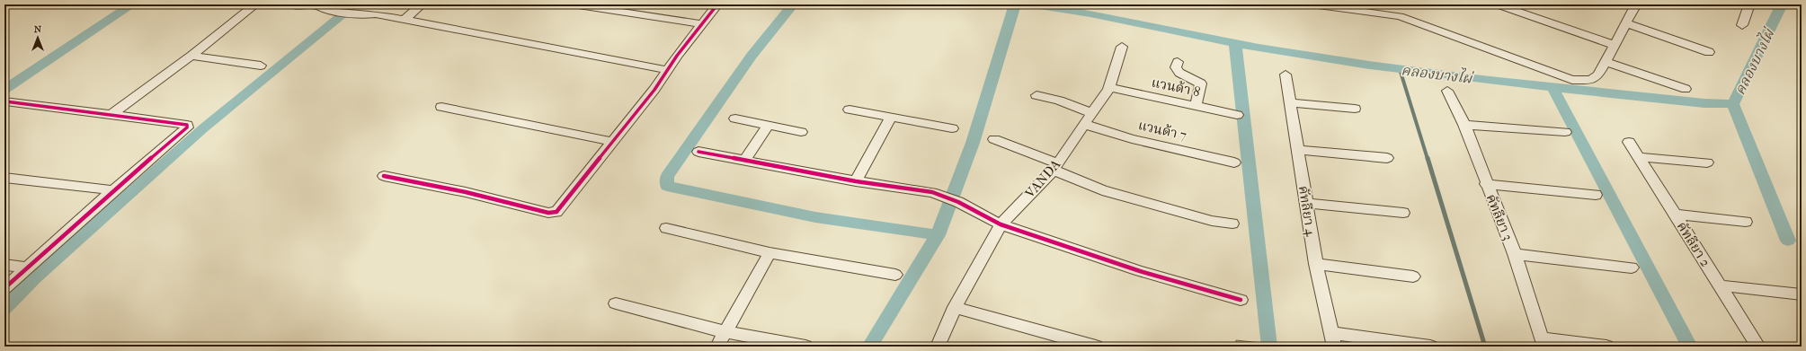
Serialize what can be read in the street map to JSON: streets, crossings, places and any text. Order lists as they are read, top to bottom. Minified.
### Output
{"streets":{"street":["แวนด้า 8","แวนด้า 7","VANDA","คัทลียา 4","คัทลียา 3","คัทลียา 2"]},"crossings":[["แวนด้า 8","VANDA"],["แวนด้า 7","VANDA"]],"water":["คลองบางไผ่"],"north":"top"}
